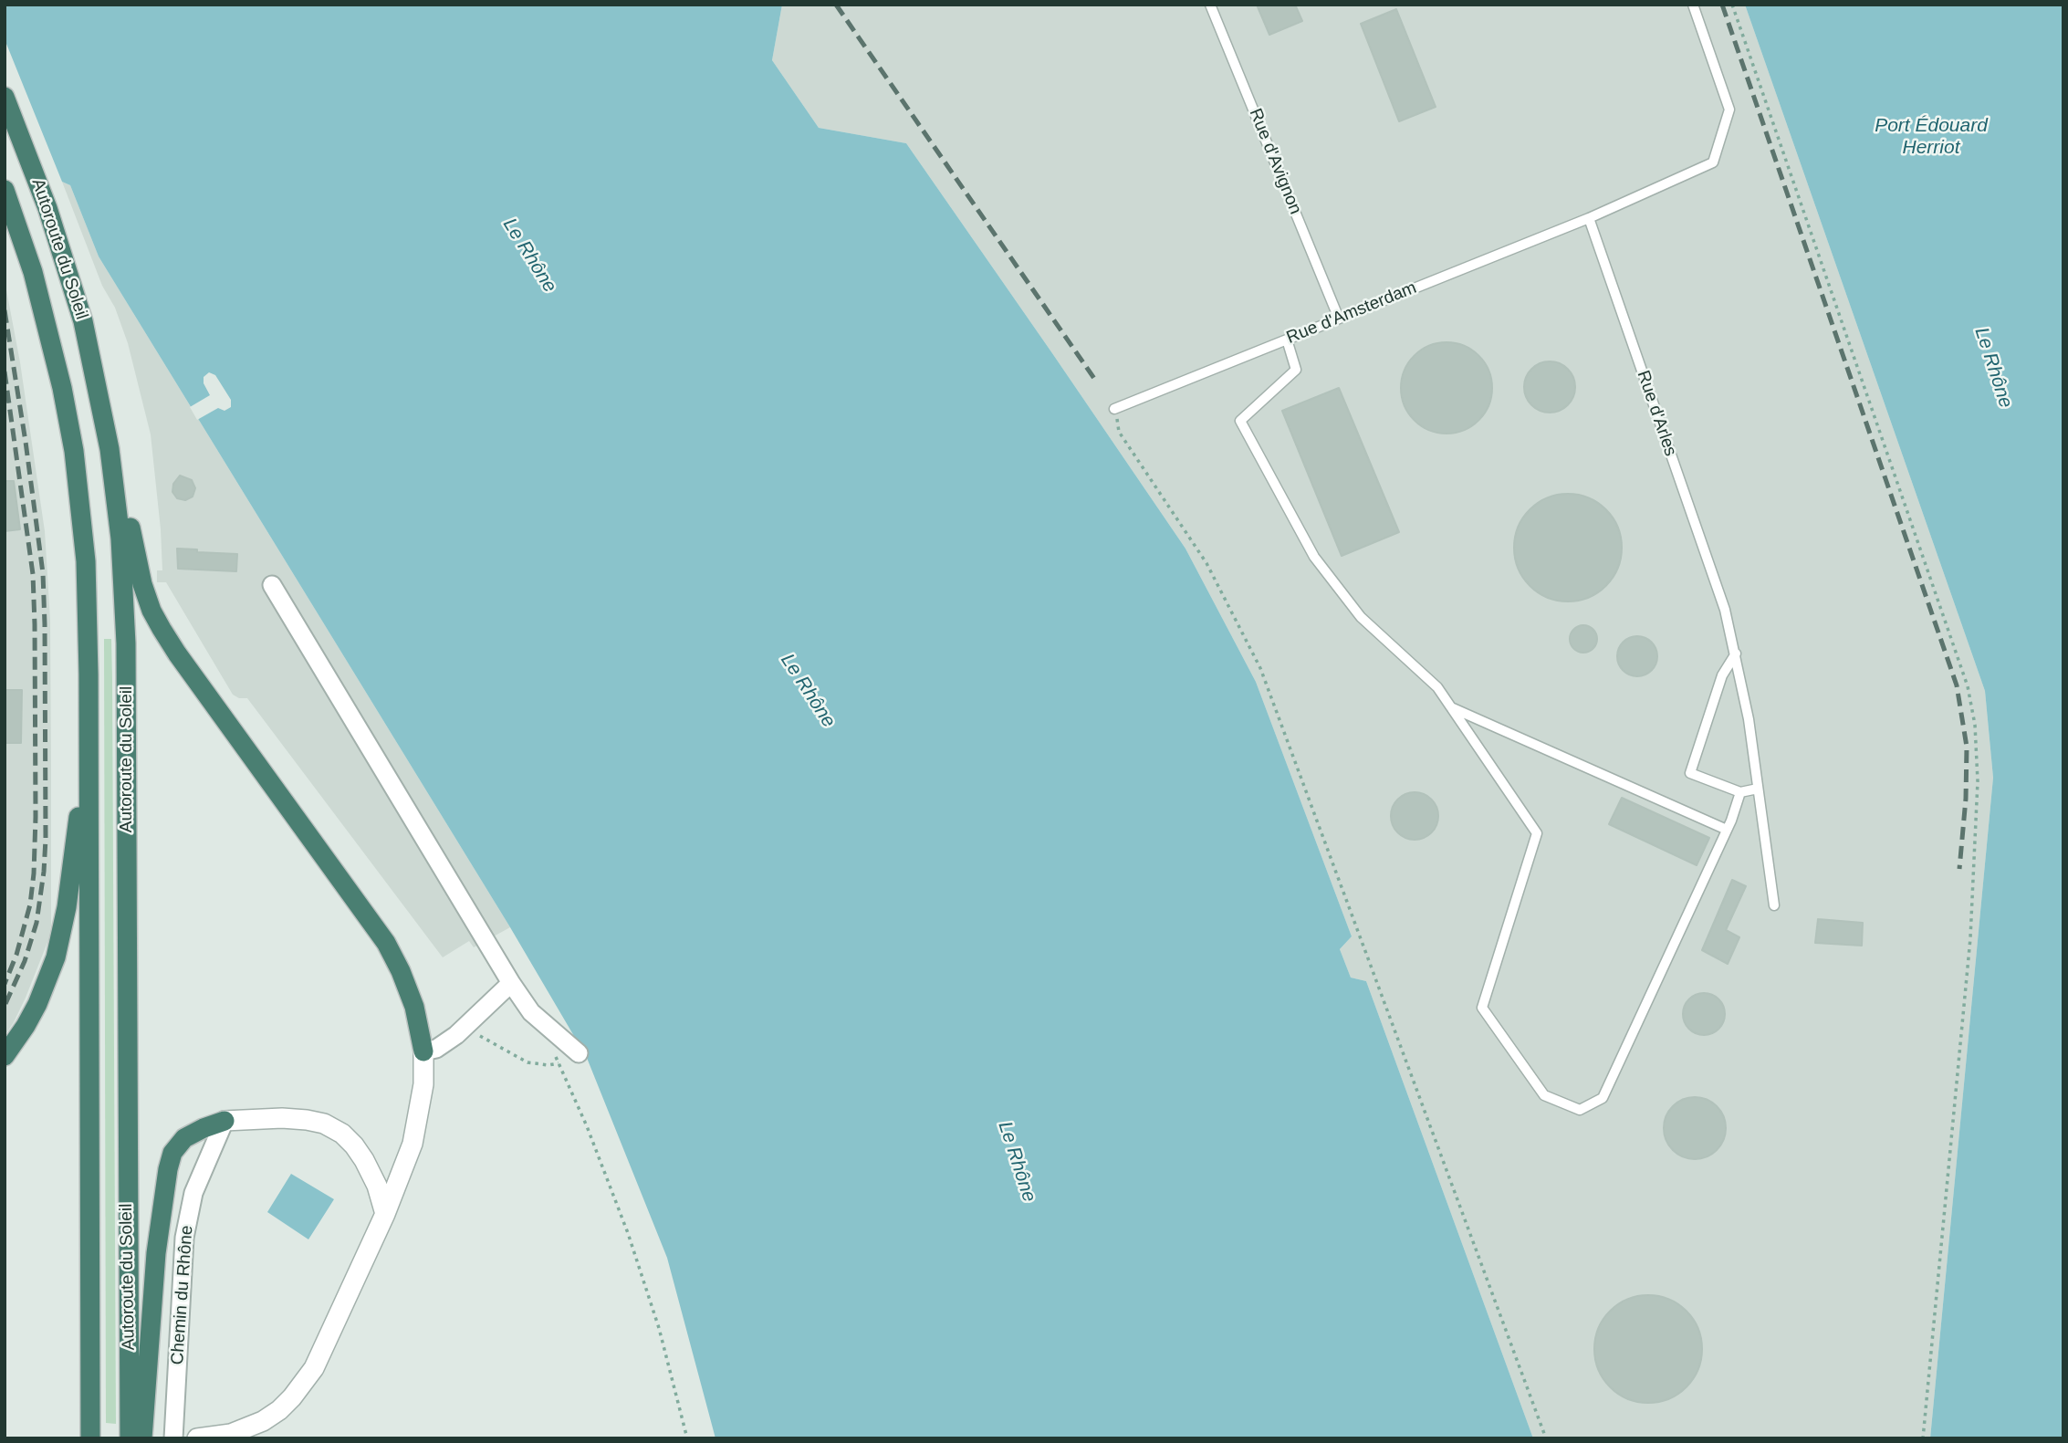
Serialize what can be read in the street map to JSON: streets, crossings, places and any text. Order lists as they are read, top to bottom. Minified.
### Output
{"streets":{"highway":["Autoroute du Soleil"],"street":["Chemin du Rhône"],"lane":["Rue d'Avignon","Rue d'Amsterdam","Rue d'Arles"]},"crossings":[["Rue d'Avignon","Rue d'Amsterdam"],["Rue d'Amsterdam","Rue d'Arles"]],"water":["Port Édouard Herriot","Le Rhône"]}
